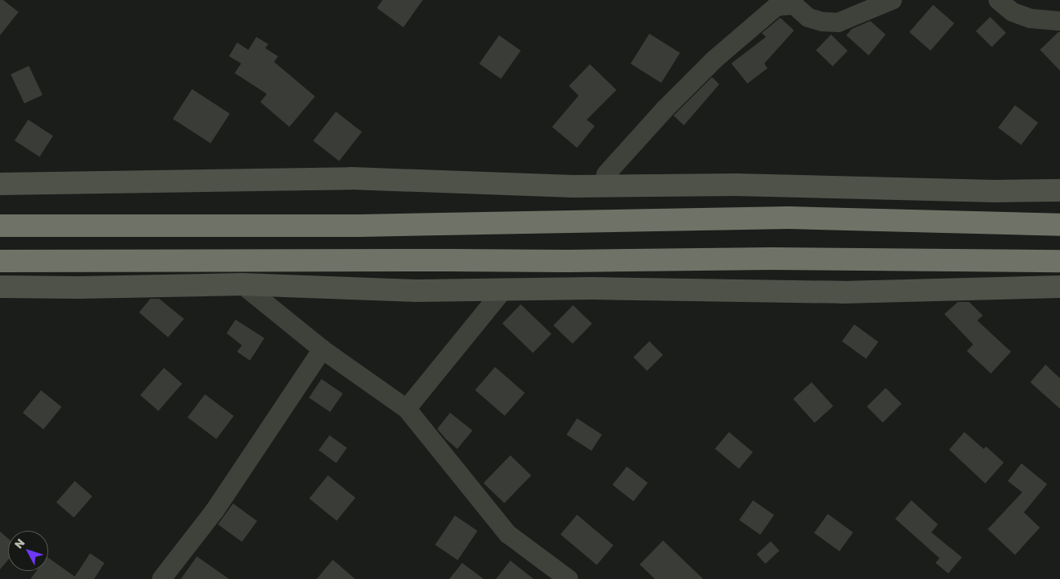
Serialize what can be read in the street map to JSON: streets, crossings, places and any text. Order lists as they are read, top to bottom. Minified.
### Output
{"north":"top left"}
